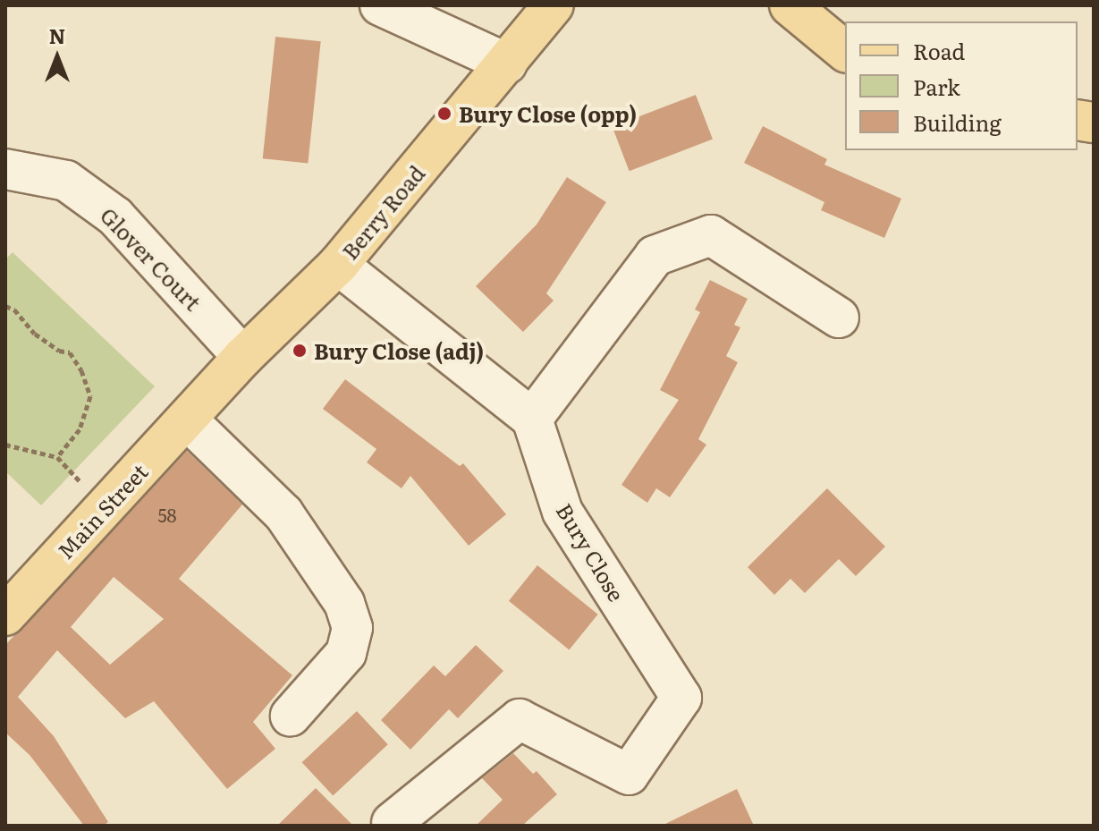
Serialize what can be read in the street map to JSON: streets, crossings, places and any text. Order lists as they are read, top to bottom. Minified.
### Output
{"streets":{"main road":["Berry Road","Main Street"],"street":["Glover Court","Bury Close"]},"crossings":[["Berry Road","Glover Court"],["Berry Road","Main Street"]],"places":["Bury Close (opp)","Bury Close (adj)"],"house_numbers":["58"],"legend":["Road","Park","Building"],"north":"top"}
